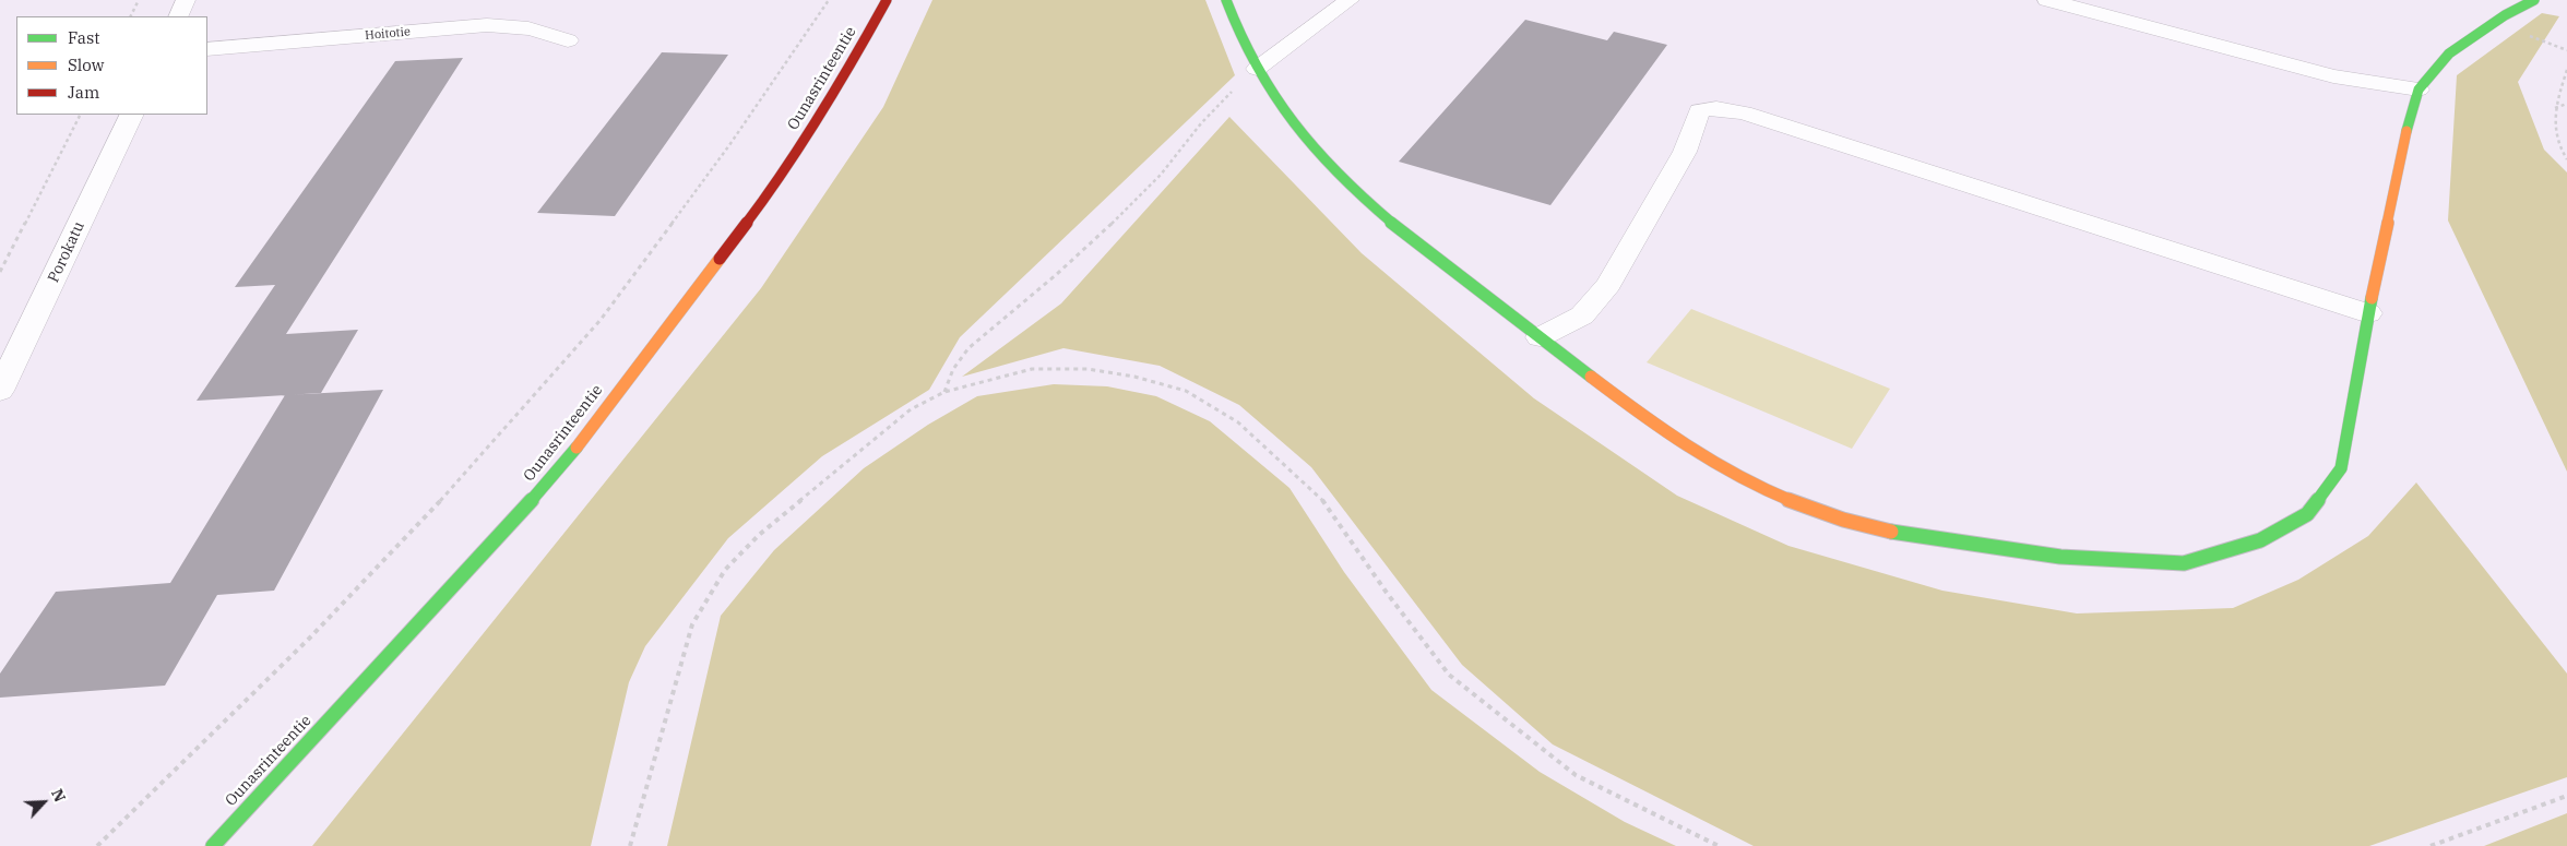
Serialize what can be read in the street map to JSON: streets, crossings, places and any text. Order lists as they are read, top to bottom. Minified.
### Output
{"streets":{"street":["Hoitotie","Ounasrinteentie","Porokatu"]},"legend":["Fast","Slow","Jam"],"north":"top right"}
